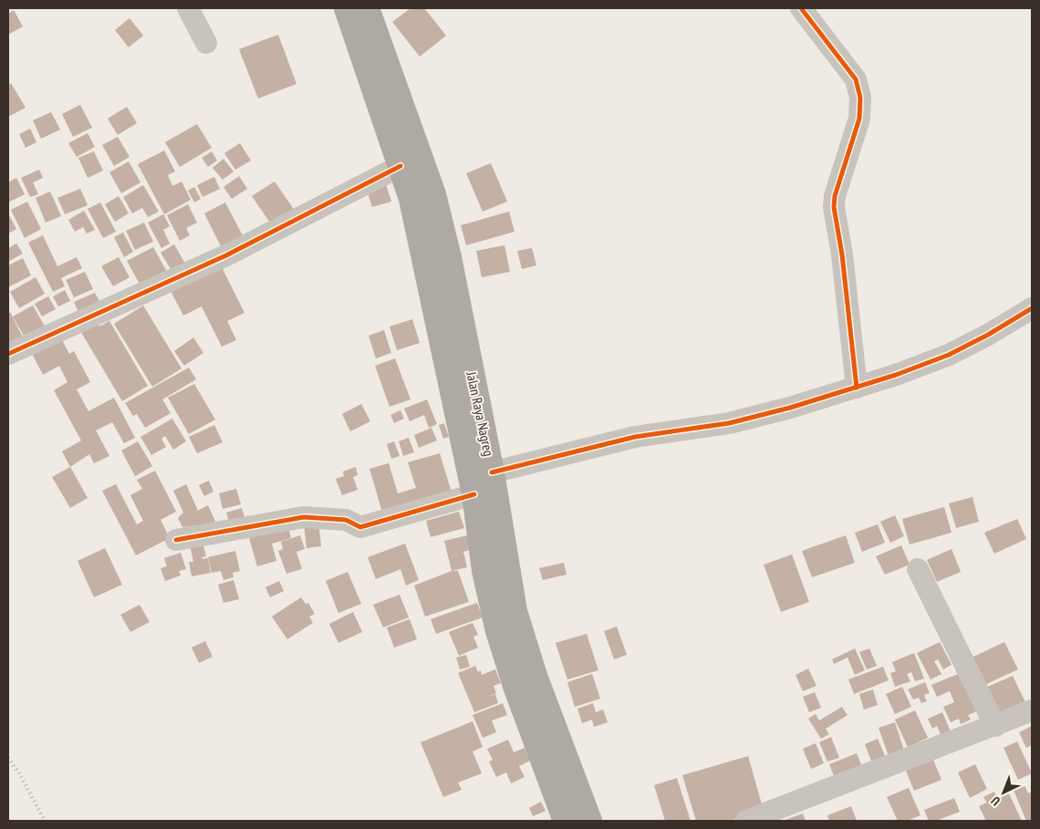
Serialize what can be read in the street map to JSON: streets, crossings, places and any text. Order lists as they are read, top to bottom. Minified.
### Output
{"streets":{"highway":["Jalan Raya Nagreg"]},"north":"bottom left"}
